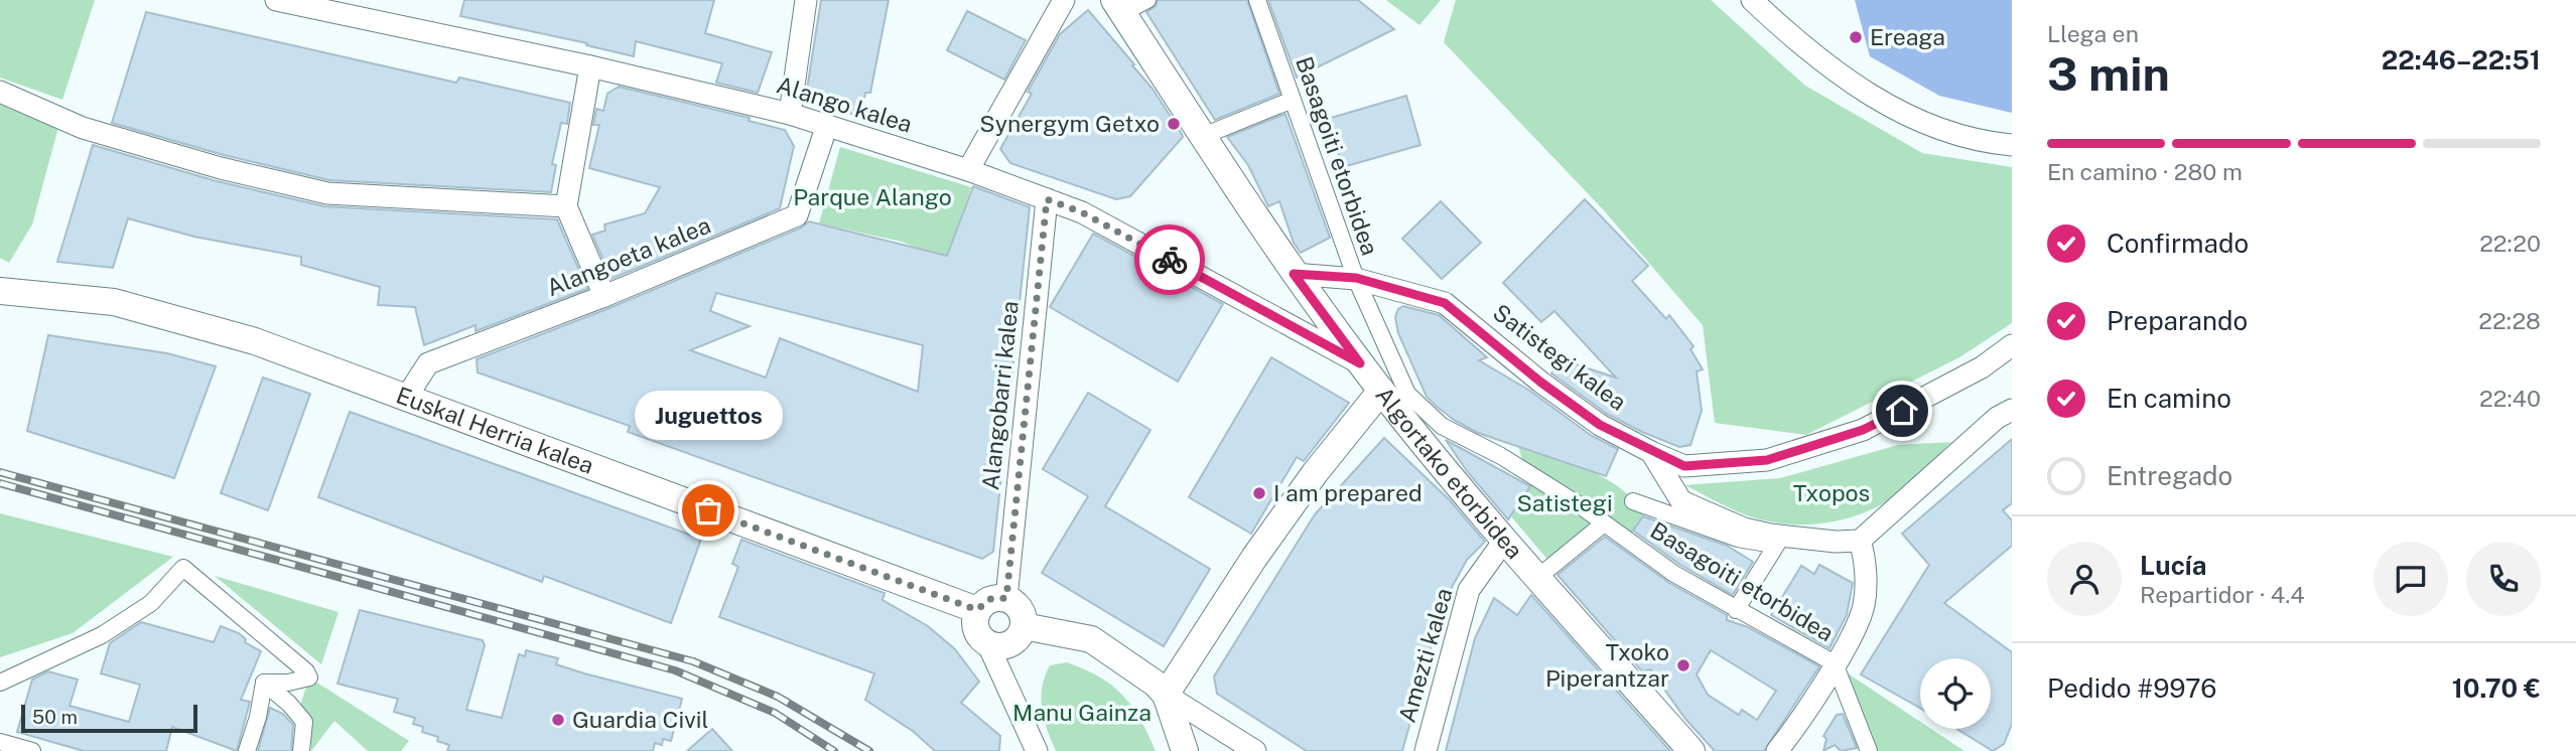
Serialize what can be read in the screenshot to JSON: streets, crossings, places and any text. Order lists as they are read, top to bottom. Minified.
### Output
{"streets":{"street":["Alango kalea","Basagoiti etorbidea","Alangoeta kalea","Satistegi kalea","Alangobarri kalea","Euskal Herria kalea","Algortako etorbidea","Amezti kalea"]},"crossings":[["Alango kalea","Alangoeta kalea"],["Alango kalea","Alangobarri kalea"],["Alango kalea","Algortako etorbidea"],["Basagoiti etorbidea","Satistegi kalea"],["Alangoeta kalea","Euskal Herria kalea"],["Satistegi kalea","Algortako etorbidea"],["Alangobarri kalea","Euskal Herria kalea"],["Algortako etorbidea","Amezti kalea"]],"parks":["Parque Alango","Txopos","Satistegi","Manu Gainza"],"places":["Ereaga","Synergym Getxo","I am prepared","Juguettos","Txoko Piperantzar","Guardia Civil"],"scale_bar":"50 m","page":{"heading":["3 min","Llega en","22:46–22:51"],"panel":["Lucía","Repartidor · 4.4","Pedido #9976","10.70 €"],"bar":"En camino · 280 m","list":[["Confirmado","22:20"],["Preparando","22:28"],["En camino","22:40"],"Entregado"],"bubble":"Juguettos","scale":"50 m"}}
